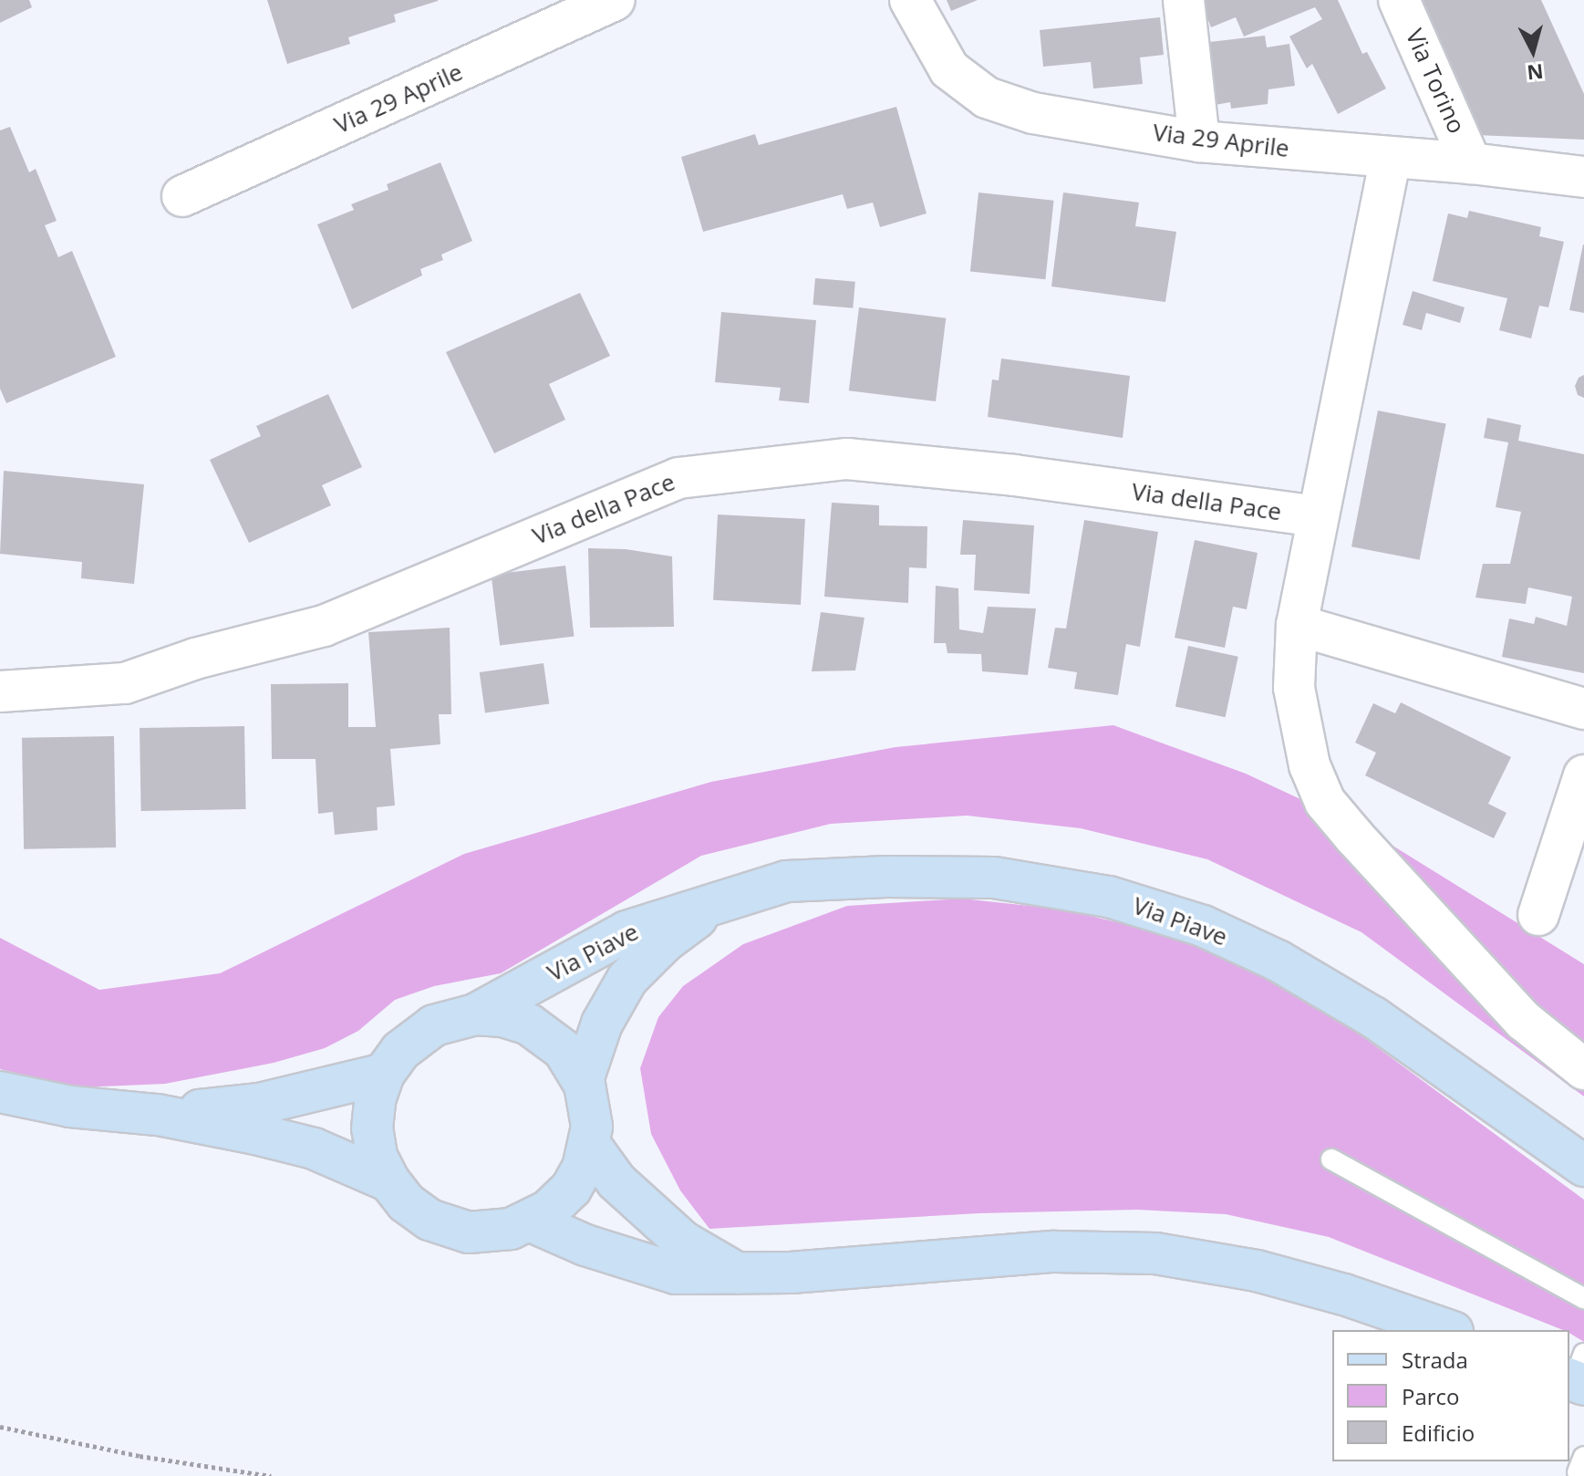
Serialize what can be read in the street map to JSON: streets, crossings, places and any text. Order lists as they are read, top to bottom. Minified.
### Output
{"streets":{"street":["Via Torino","Via 29 Aprile","Via della Pace","Via Piave"]},"crossings":[["Via Torino","Via 29 Aprile"],["Via 29 Aprile","Via della Pace"]],"legend":["Strada","Parco","Edificio"],"north":"bottom"}
